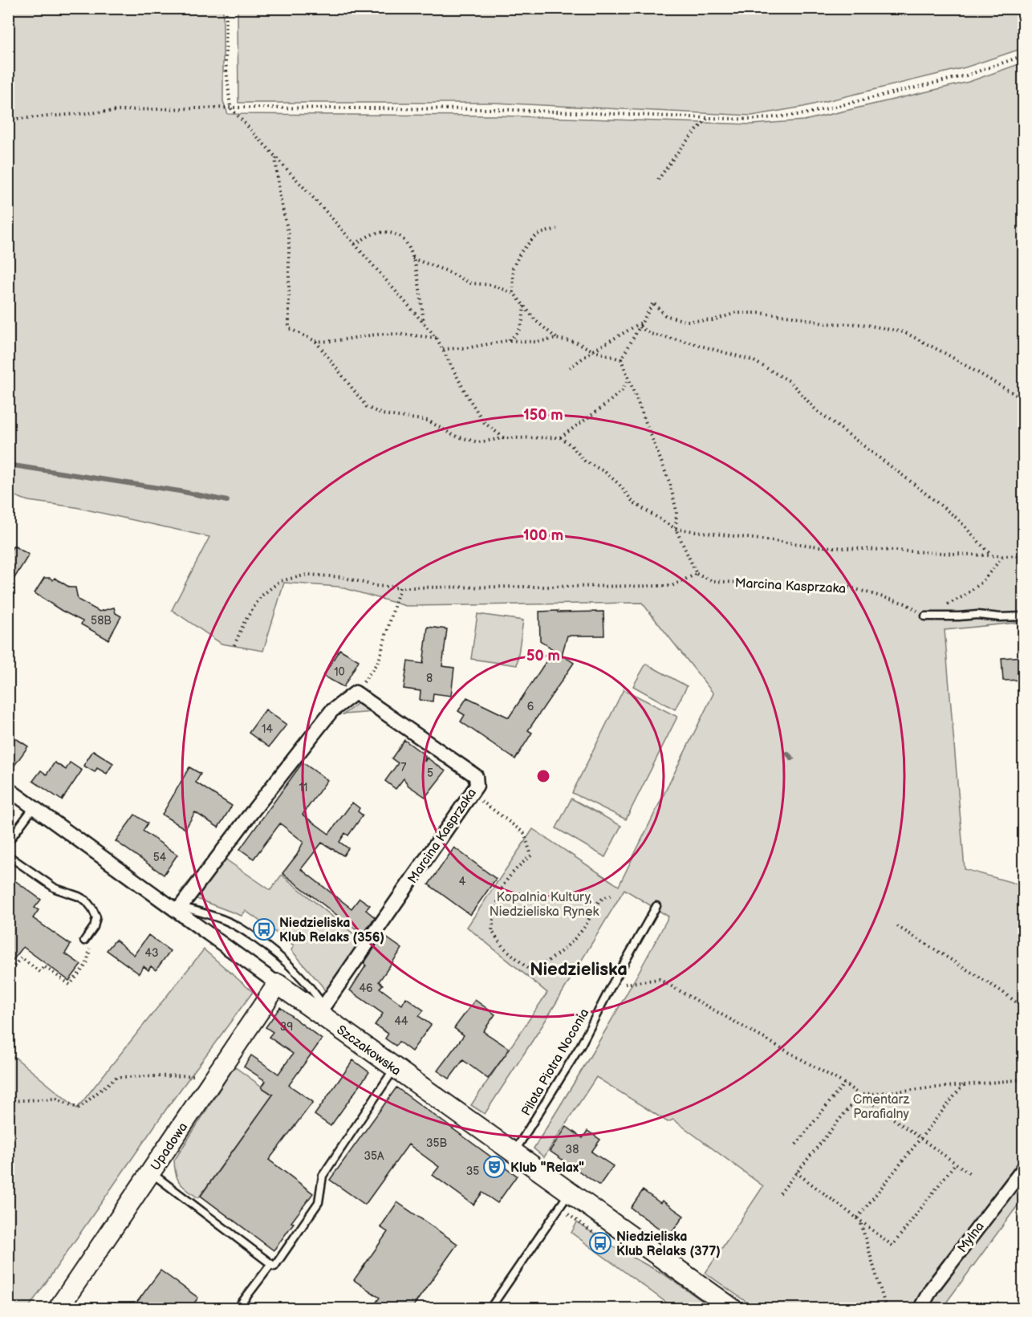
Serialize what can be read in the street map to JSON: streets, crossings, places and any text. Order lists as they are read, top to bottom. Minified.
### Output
{"streets":{"street":["Marcina Kasprzaka","Szczakowska","Upadowa","Mylna"],"lane":["Pilota Piotra Noconia"]},"crossings":[["Marcina Kasprzaka","Szczakowska"],["Szczakowska","Pilota Piotra Noconia"],["Szczakowska","Upadowa"]],"districts":["Niedzieliska"],"parks":["Kopalnia Kultury, Niedzieliska Rynek","Cmentarz Parafialny"],"places":{"bus stop":["Niedzieliska Klub Relaks (356)","Niedzieliska Klub Relaks (377)"],"theatre":["Klub \"Relax\""]},"house_numbers":["58B","10","8","6","14","7","5","11","54","4","43","46","44","39","35B","38","35A","35"],"rings":["150 m","100 m","50 m"]}
